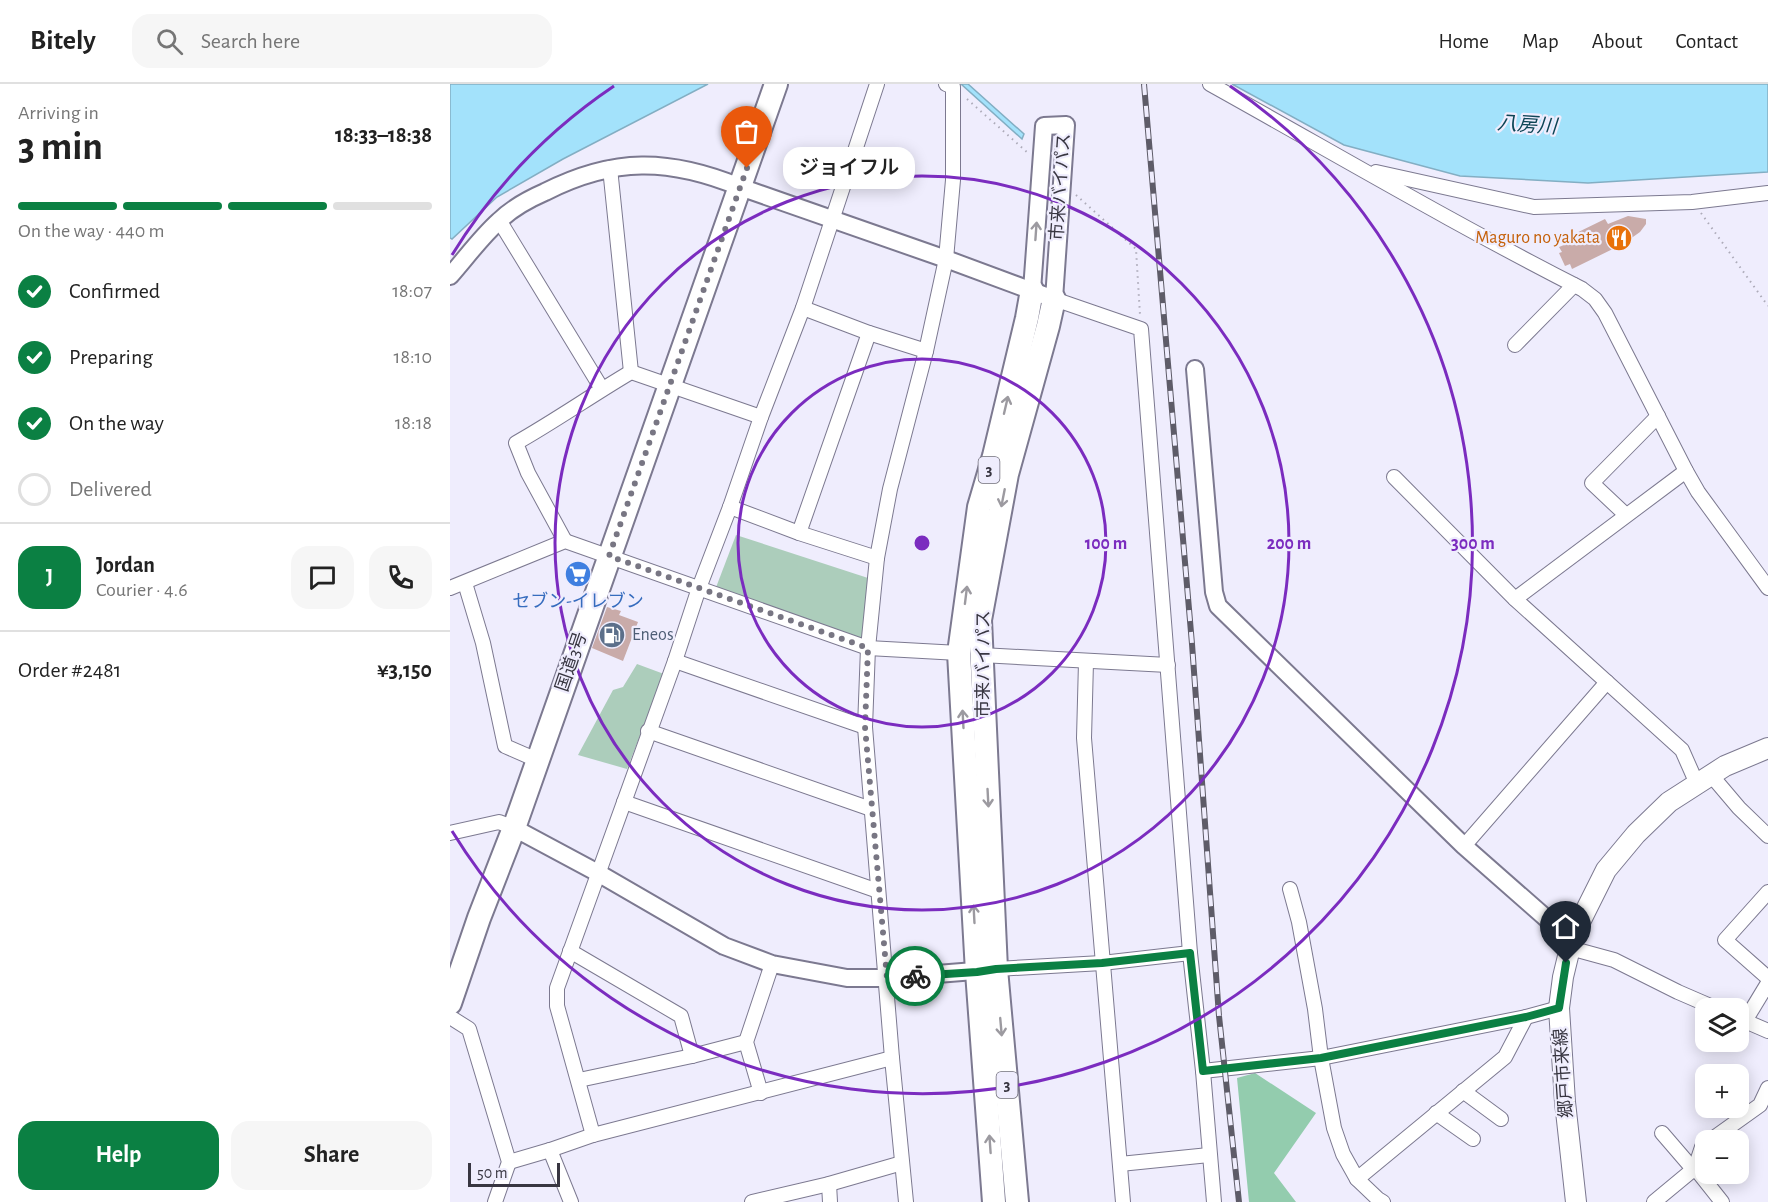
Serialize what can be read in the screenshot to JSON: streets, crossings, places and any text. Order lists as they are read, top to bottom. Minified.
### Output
{"streets":{"highway":["市来バイパス","3","国道3号"],"main road":["郷戸市来線"]},"water":["八房川"],"places":{"other":["ジョイフル"],"restaurant":["Maguro no yakata"],"supermarket":["セブン-イレブン"],"fuel station":["Eneos"]},"scale_bar":"50 m","page":{"header":"Bitely","search":"Search here","nav":["Home","Map","About","Contact"],"heading":["3 min","Arriving in","18:33–18:38"],"panel":["Jordan","Courier · 4.6","Order #2481","¥3,150"],"bubble":"ジョイフル","bar":"On the way · 440 m","list":[["Confirmed","18:07"],["Preparing","18:10"],["On the way","18:18"],"Delivered"],"round":"J","map_buttons":["+","−"],"buttons":["Help","Share"],"scale":"50 m"},"rings":["100 m","200 m","300 m"]}
